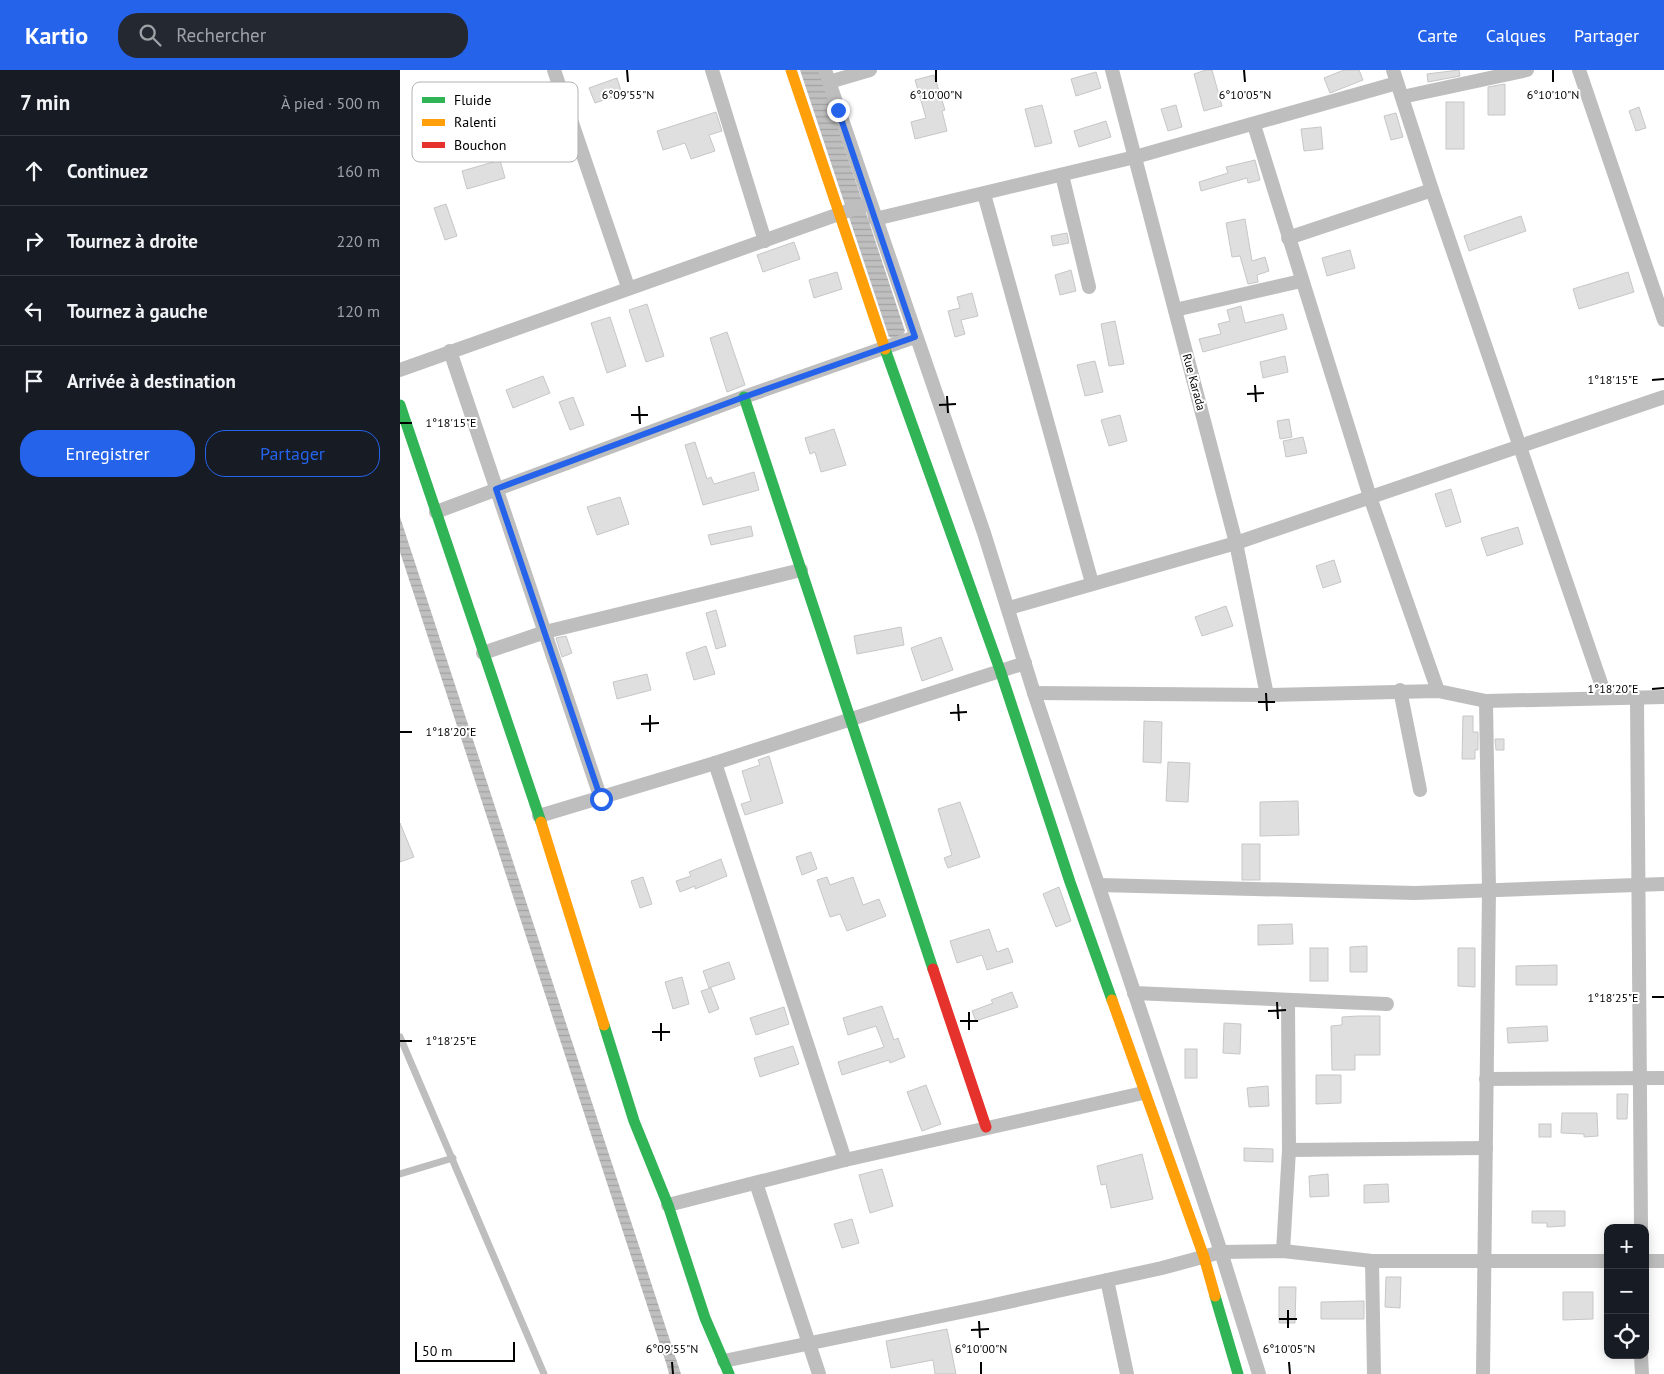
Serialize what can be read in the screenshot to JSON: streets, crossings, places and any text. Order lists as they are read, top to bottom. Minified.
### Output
{"streets":{"street":["Rue Karada"]},"legend":["Fluide","Ralenti","Bouchon"],"scale_bar":"50 m","page":{"header":"Kartio","search":"Rechercher","nav":["Carte","Calques","Partager"],"heading":["7 min","À pied · 500 m"],"list":[["Continuez","160 m"],["Tournez à droite","220 m"],["Tournez à gauche","120 m"],"Arrivée à destination"],"buttons":["Enregistrer","Partager"],"map_buttons":["+","−"],"scale":"50 m"},"coordinates":["6°09'55\"N","6°10'00\"N","6°10'05\"N","6°10'10\"N","1°18'15\"E","1°18'20\"E","1°18'25\"E"]}
